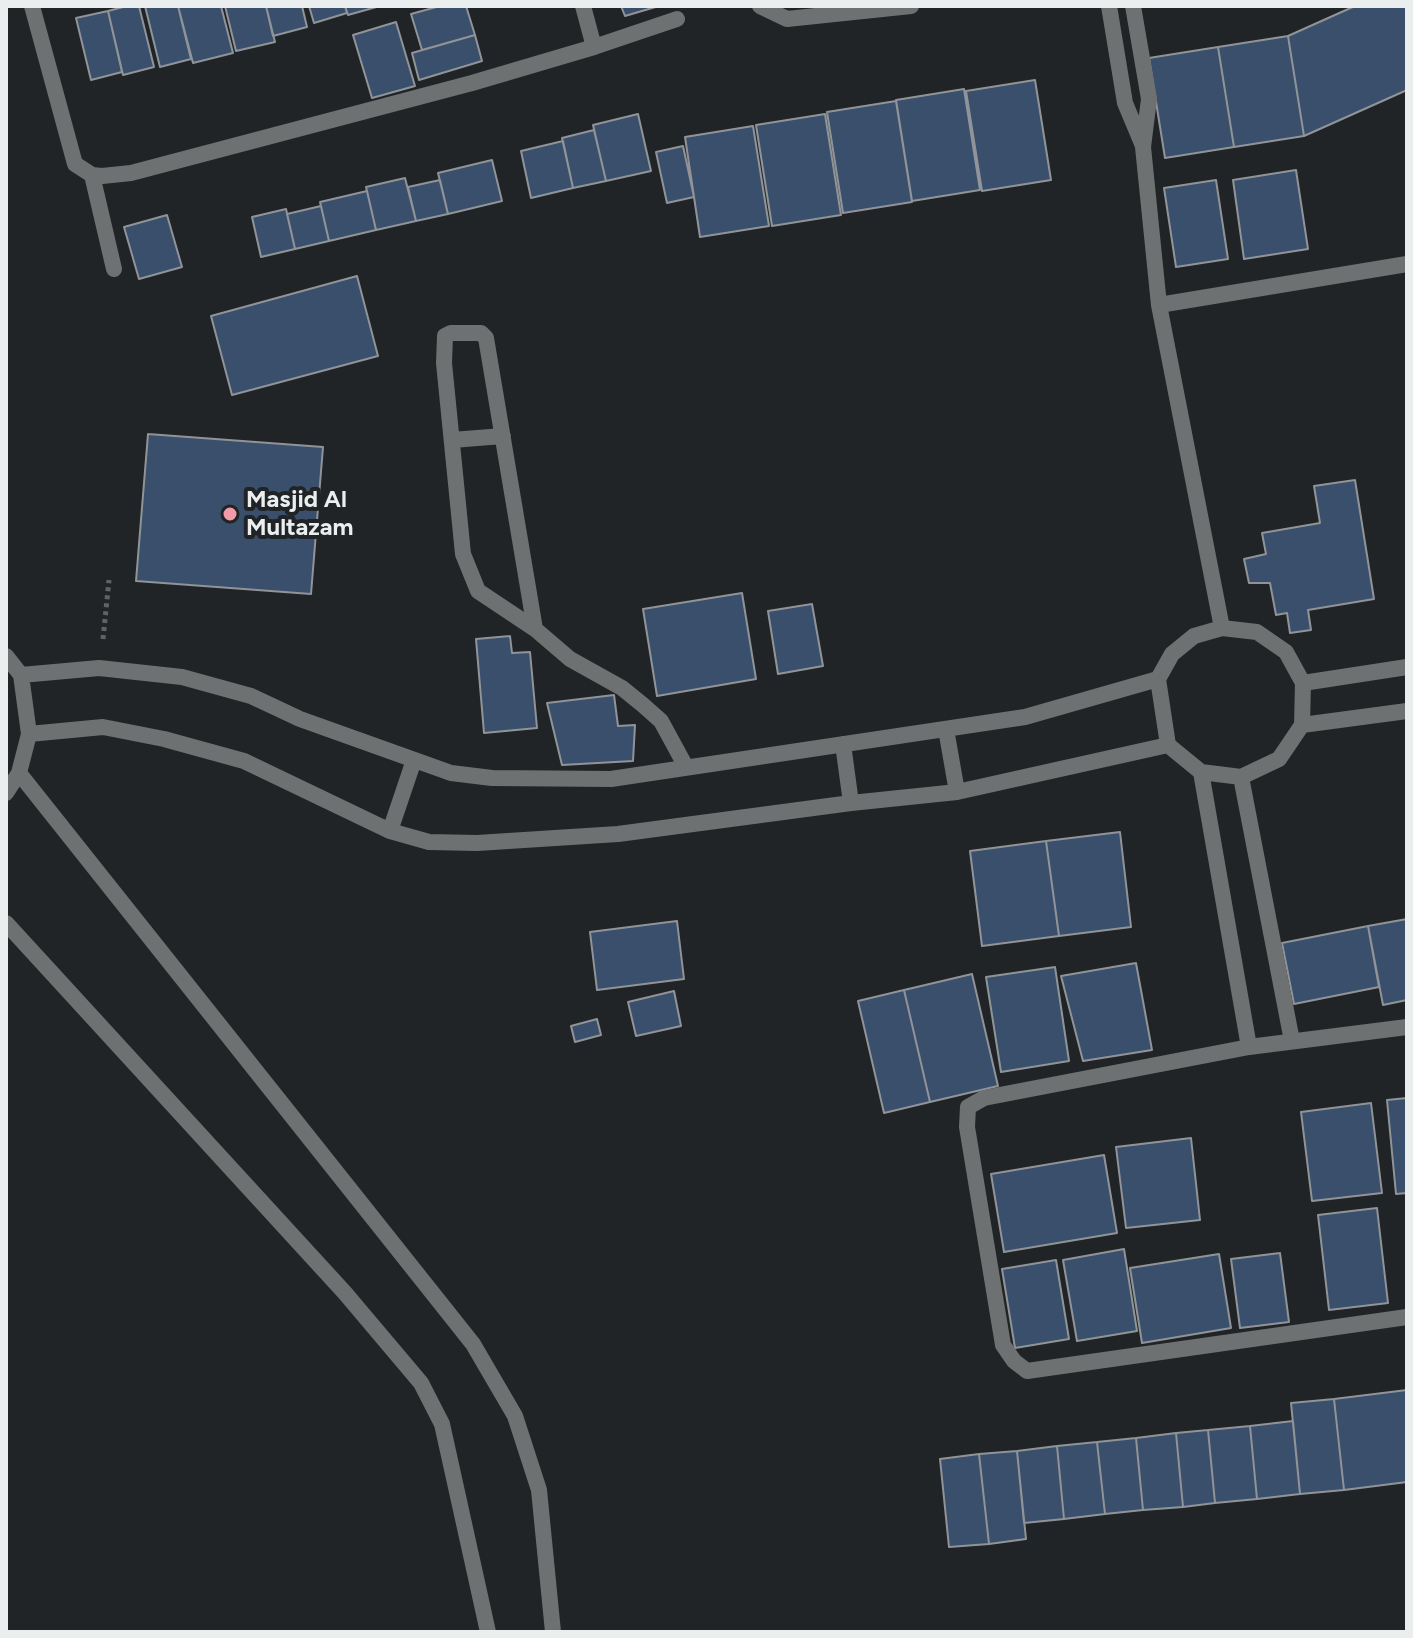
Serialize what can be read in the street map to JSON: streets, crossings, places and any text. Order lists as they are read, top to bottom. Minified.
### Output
{"places":["Masjid Al Multazam"]}
